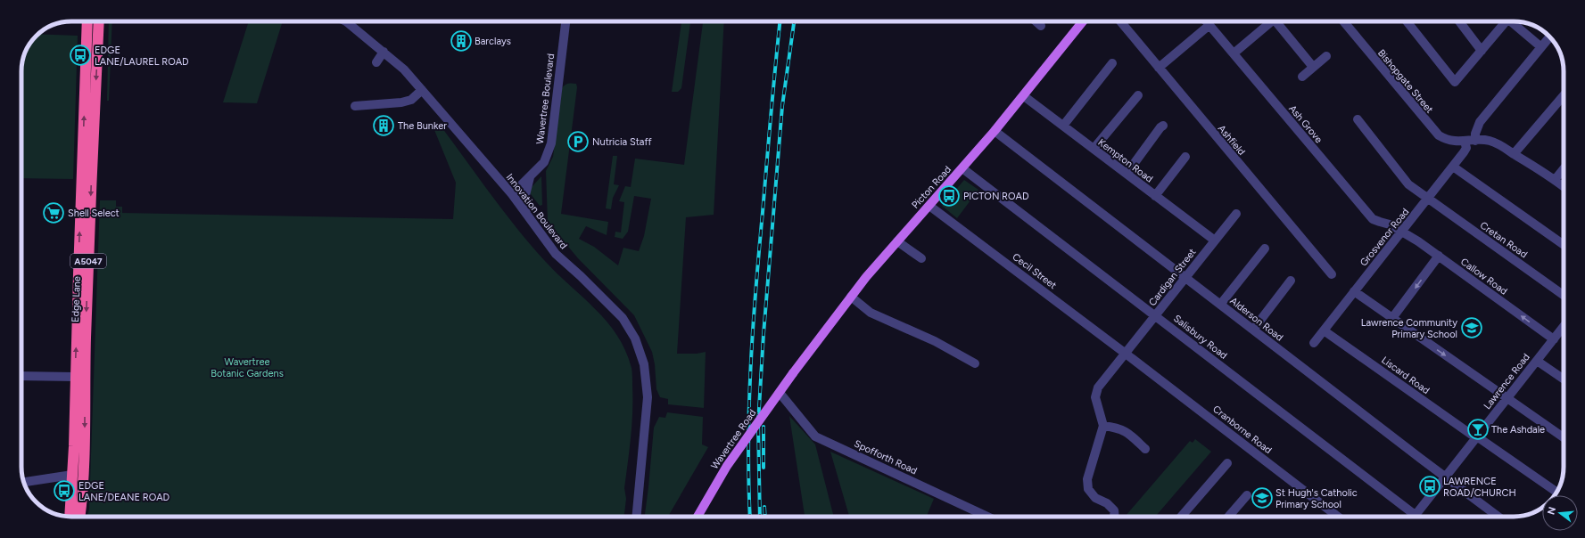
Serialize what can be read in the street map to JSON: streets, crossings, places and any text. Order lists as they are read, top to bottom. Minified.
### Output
{"streets":{"highway":["A5047","Edge Lane"],"main road":["Picton Road","Wavertree Road"],"street":["Bishopgate Street","Wavertree Boulevard","Ash Grove","Ashfield","Kempton Road","Innovation Boulevard","Grosvenor Road","Cretan Road","Cecil Street","Callow Road","Cardigan Street","Alderson Road","Salisbury Road","Liscard Road","Lawrence Road","Cranborne Road","Spofforth Road"]},"crossings":[["Bishopgate Street","Grosvenor Road"],["Wavertree Boulevard","Innovation Boulevard"],["Ash Grove","Grosvenor Road"],["Ash Grove","Callow Road"],["Kempton Road","Picton Road"],["Kempton Road","Cardigan Street"],["Picton Road","Cecil Street"],["Picton Road","Alderson Road"],["Picton Road","Salisbury Road"],["Picton Road","Wavertree Road"],["Grosvenor Road","Cretan Road"],["Grosvenor Road","Callow Road"],["Grosvenor Road","Liscard Road"],["Cecil Street","Cardigan Street"],["Cecil Street","Cranborne Road"],["Callow Road","Lawrence Road"],["Cardigan Street","Alderson Road"],["Cardigan Street","Salisbury Road"],["Cardigan Street","Cranborne Road"],["Alderson Road","Lawrence Road"],["Salisbury Road","Lawrence Road"],["Liscard Road","Lawrence Road"],["Wavertree Road","Spofforth Road"]],"parks":["Wavertree Botanic Gardens"],"places":{"building":["Barclays","The Bunker"],"bus stop":["EDGE LANE/LAUREL ROAD","PICTON ROAD","LAWRENCE ROAD/CHURCH","EDGE LANE/DEANE ROAD"],"parking":["Nutricia Staff"],"supermarket":["Shell Select"],"school or university":["Lawrence Community Primary School","St Hugh's Catholic Primary School"],"bar":["The Ashdale"]},"north":"left"}
